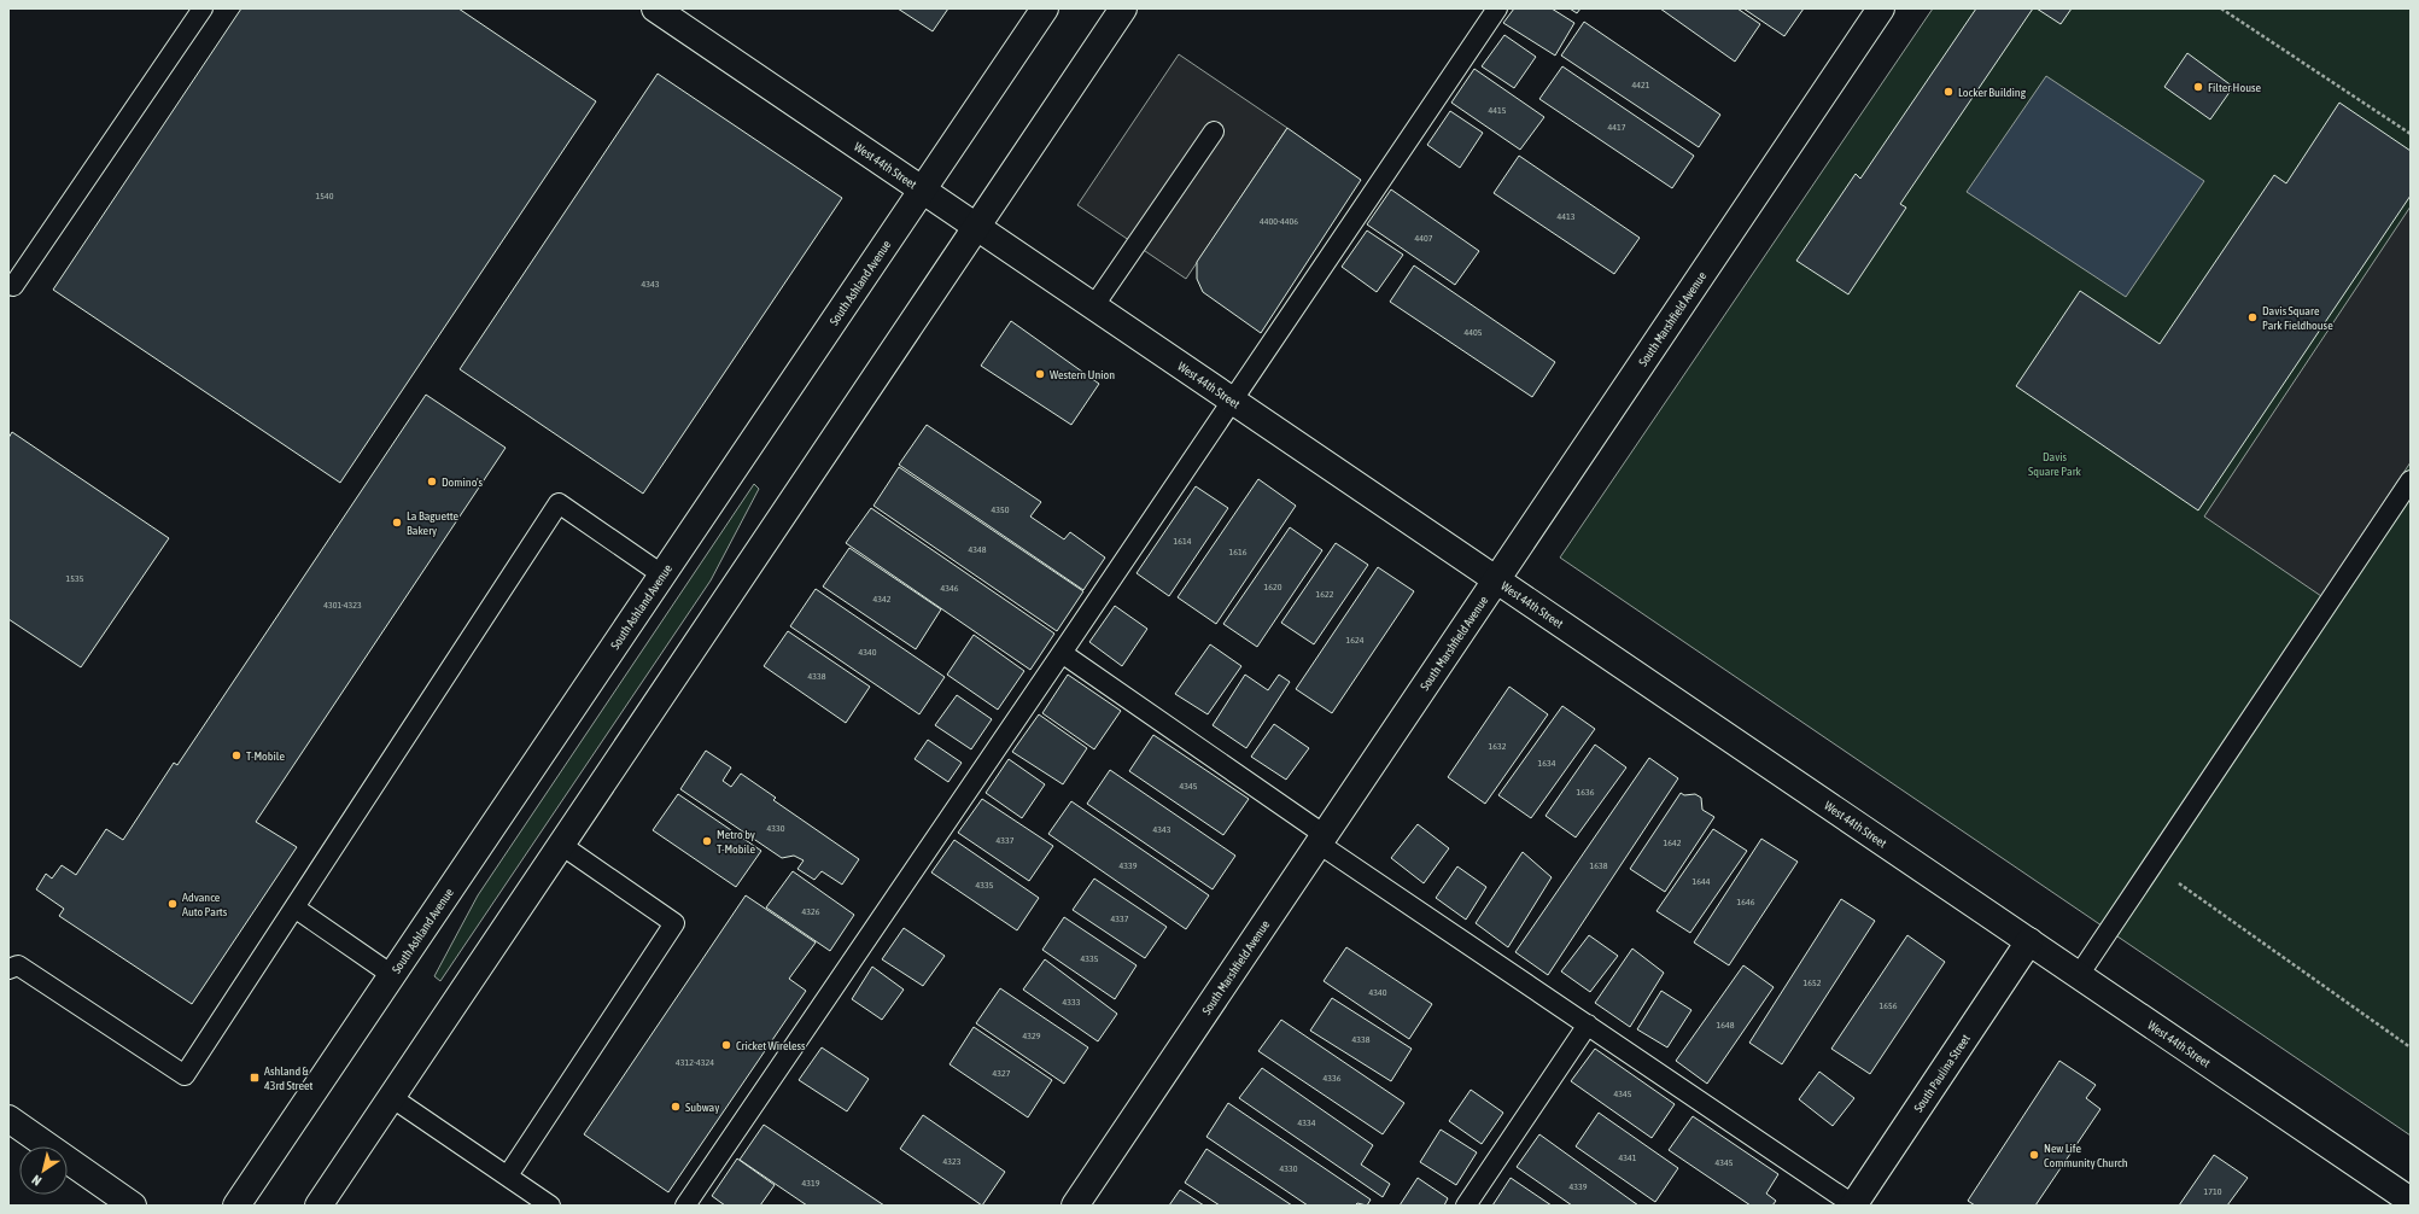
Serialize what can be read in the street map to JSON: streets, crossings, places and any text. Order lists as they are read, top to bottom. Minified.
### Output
{"streets":{"street":["West 44th Street","South Ashland Avenue","South Marshfield Avenue","South Paulina Street"]},"crossings":[["West 44th Street","South Ashland Avenue"],["West 44th Street","South Marshfield Avenue"],["West 44th Street","South Paulina Street"]],"parks":["Davis Square Park"],"places":{"other":["Filter House","Locker Building","Davis Square Park Fieldhouse","Western Union","Domino's","La Baguette Bakery","T-Mobile","Metro by T-Mobile","Advance Auto Parts","Cricket Wireless","Subway","New Life Community Church"],"transit":["Ashland & 43rd Street"]},"house_numbers":["4421","4415","4417","1540","4413","4400-4406","4407","4343","4405","4350","1614","4348","1616","1535","1620","4346","1622","4342","4301-4323","1624","4340","4338","1632","1634","4345","1636","4330","4343","4337","1642","4339","1638","1644","4335","1646","4326","4337","4335","1652","4340","4333","1656","1648","4329","4338","4312-4324","4327","4336","4345","4334","4341","4323","4345","4330","4319","4339","1710"],"north":"bottom left"}
